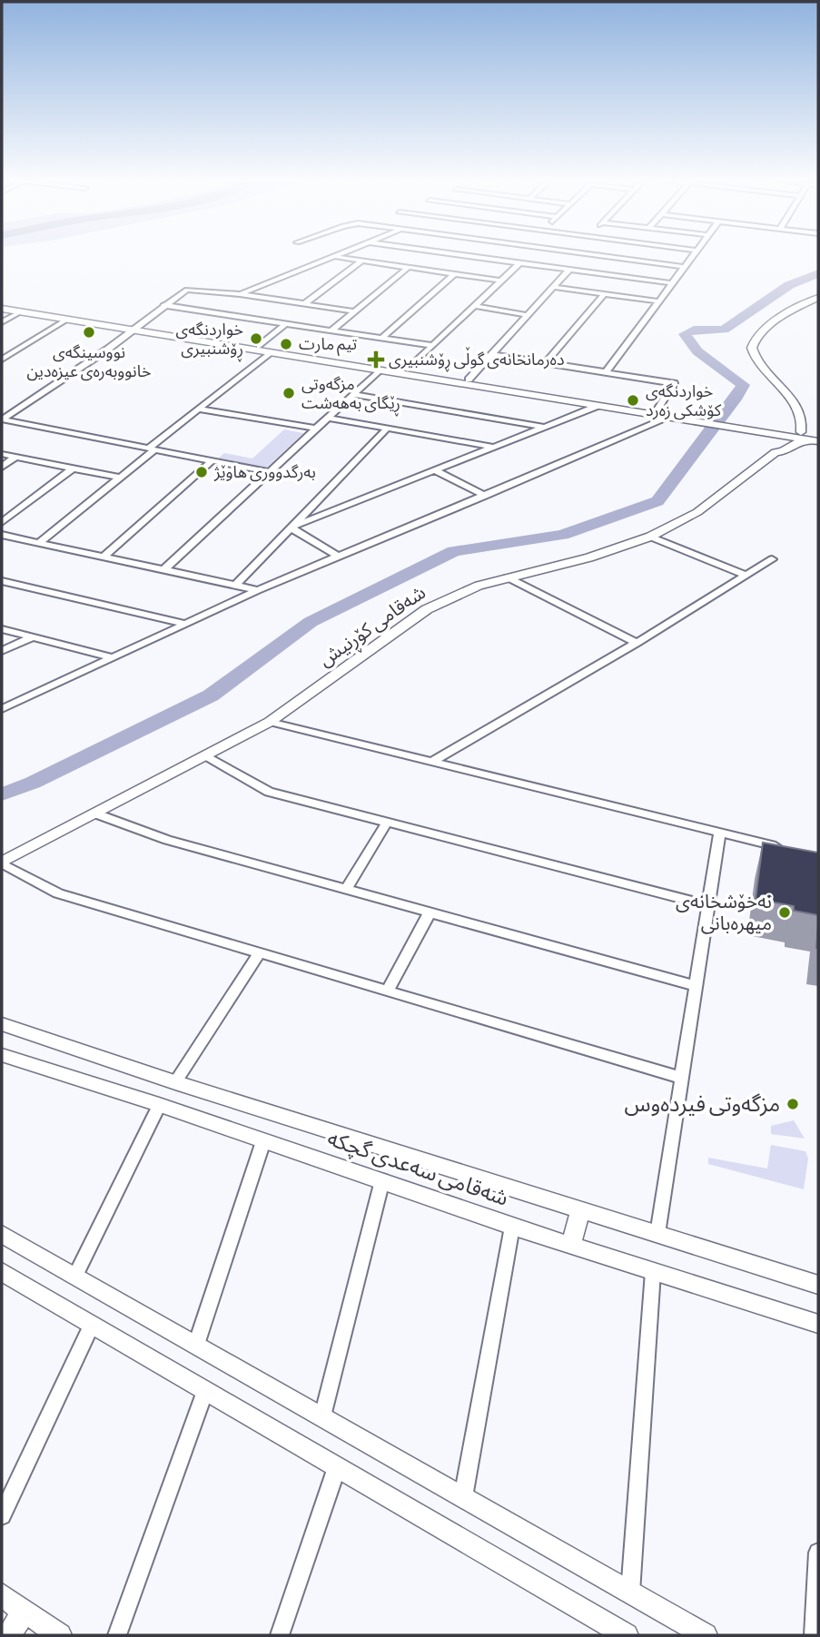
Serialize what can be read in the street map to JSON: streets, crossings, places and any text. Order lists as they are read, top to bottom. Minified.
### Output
{"streets":{"main road":["شەقامی کۆڕنیش","شەقامی سەعدی گچکە"]},"places":{"other":["نووسینگەی خانووبەرەی عیزەدین","خواردنگەی ڕۆشنبیری","تیم مارت","مزگەوتی ڕێگای بەھەشت","خواردنگەی کۆشکی زەرد","بەرگدووری هاوێژ","نەخۆشخانەی میهرەبانی","مزگەوتی فیردەوس"],"health":["دەرمانخانەی گوڵی ڕۆشنبیری"]}}
